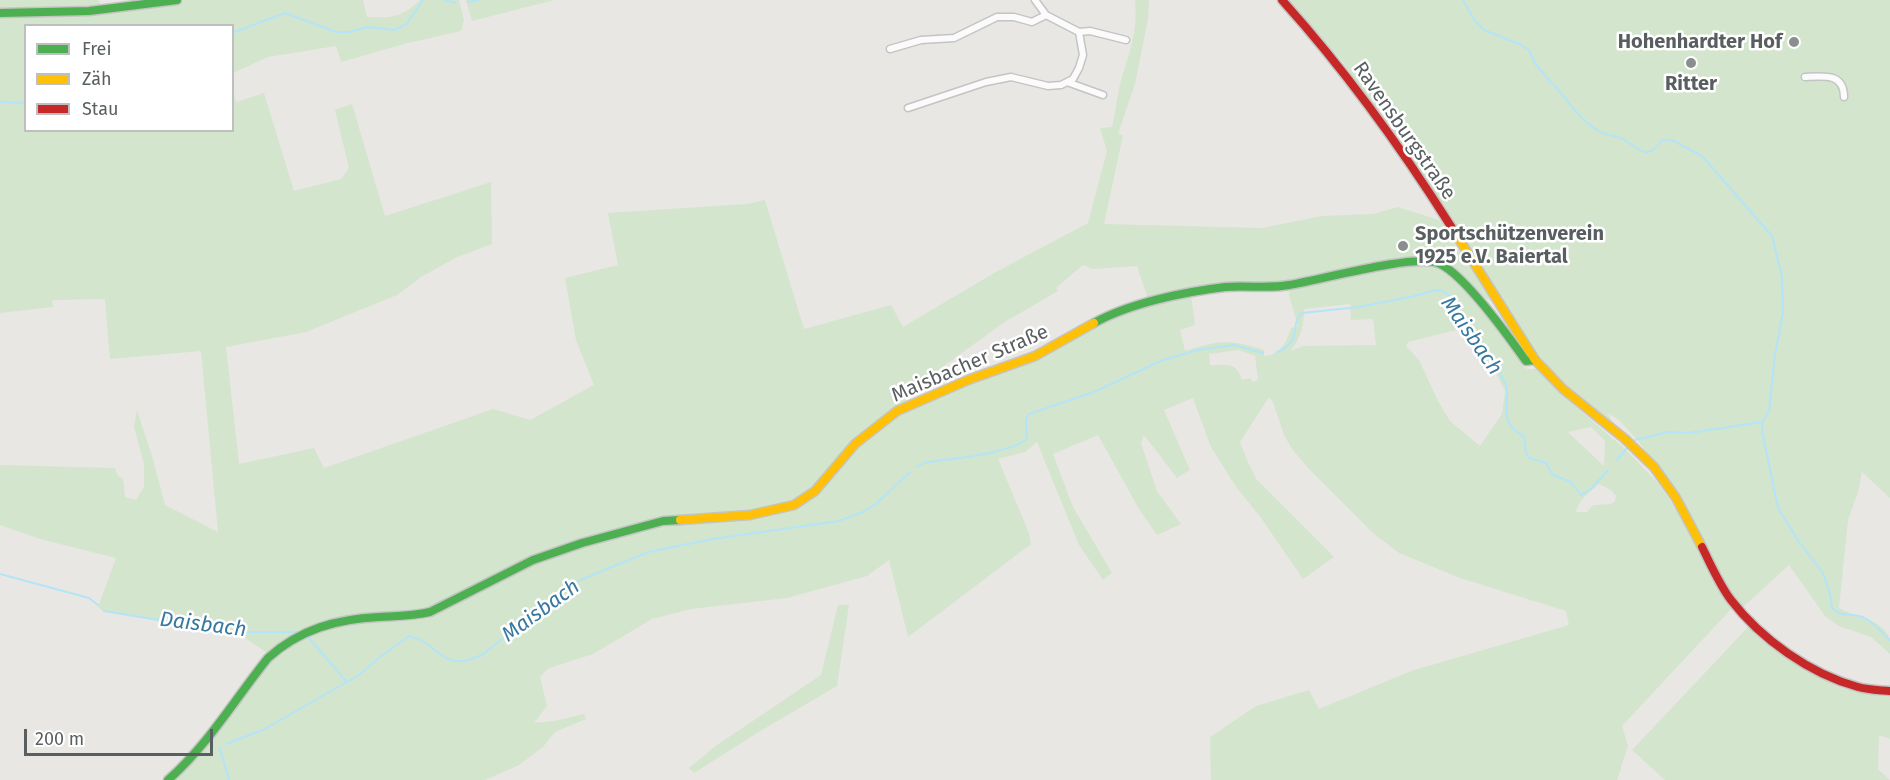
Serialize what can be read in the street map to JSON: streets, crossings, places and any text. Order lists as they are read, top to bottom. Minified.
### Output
{"streets":{"street":["Ravensburgstraße","Maisbacher Straße"]},"crossings":[["Ravensburgstraße","Maisbacher Straße"]],"water":["Maisbach","Daisbach"],"places":["Hohenhardter Hof","Ritter","Sportschützenverein 1925 e.V. Baiertal"],"legend":["Frei","Zäh","Stau"],"scale_bar":"200 m"}
